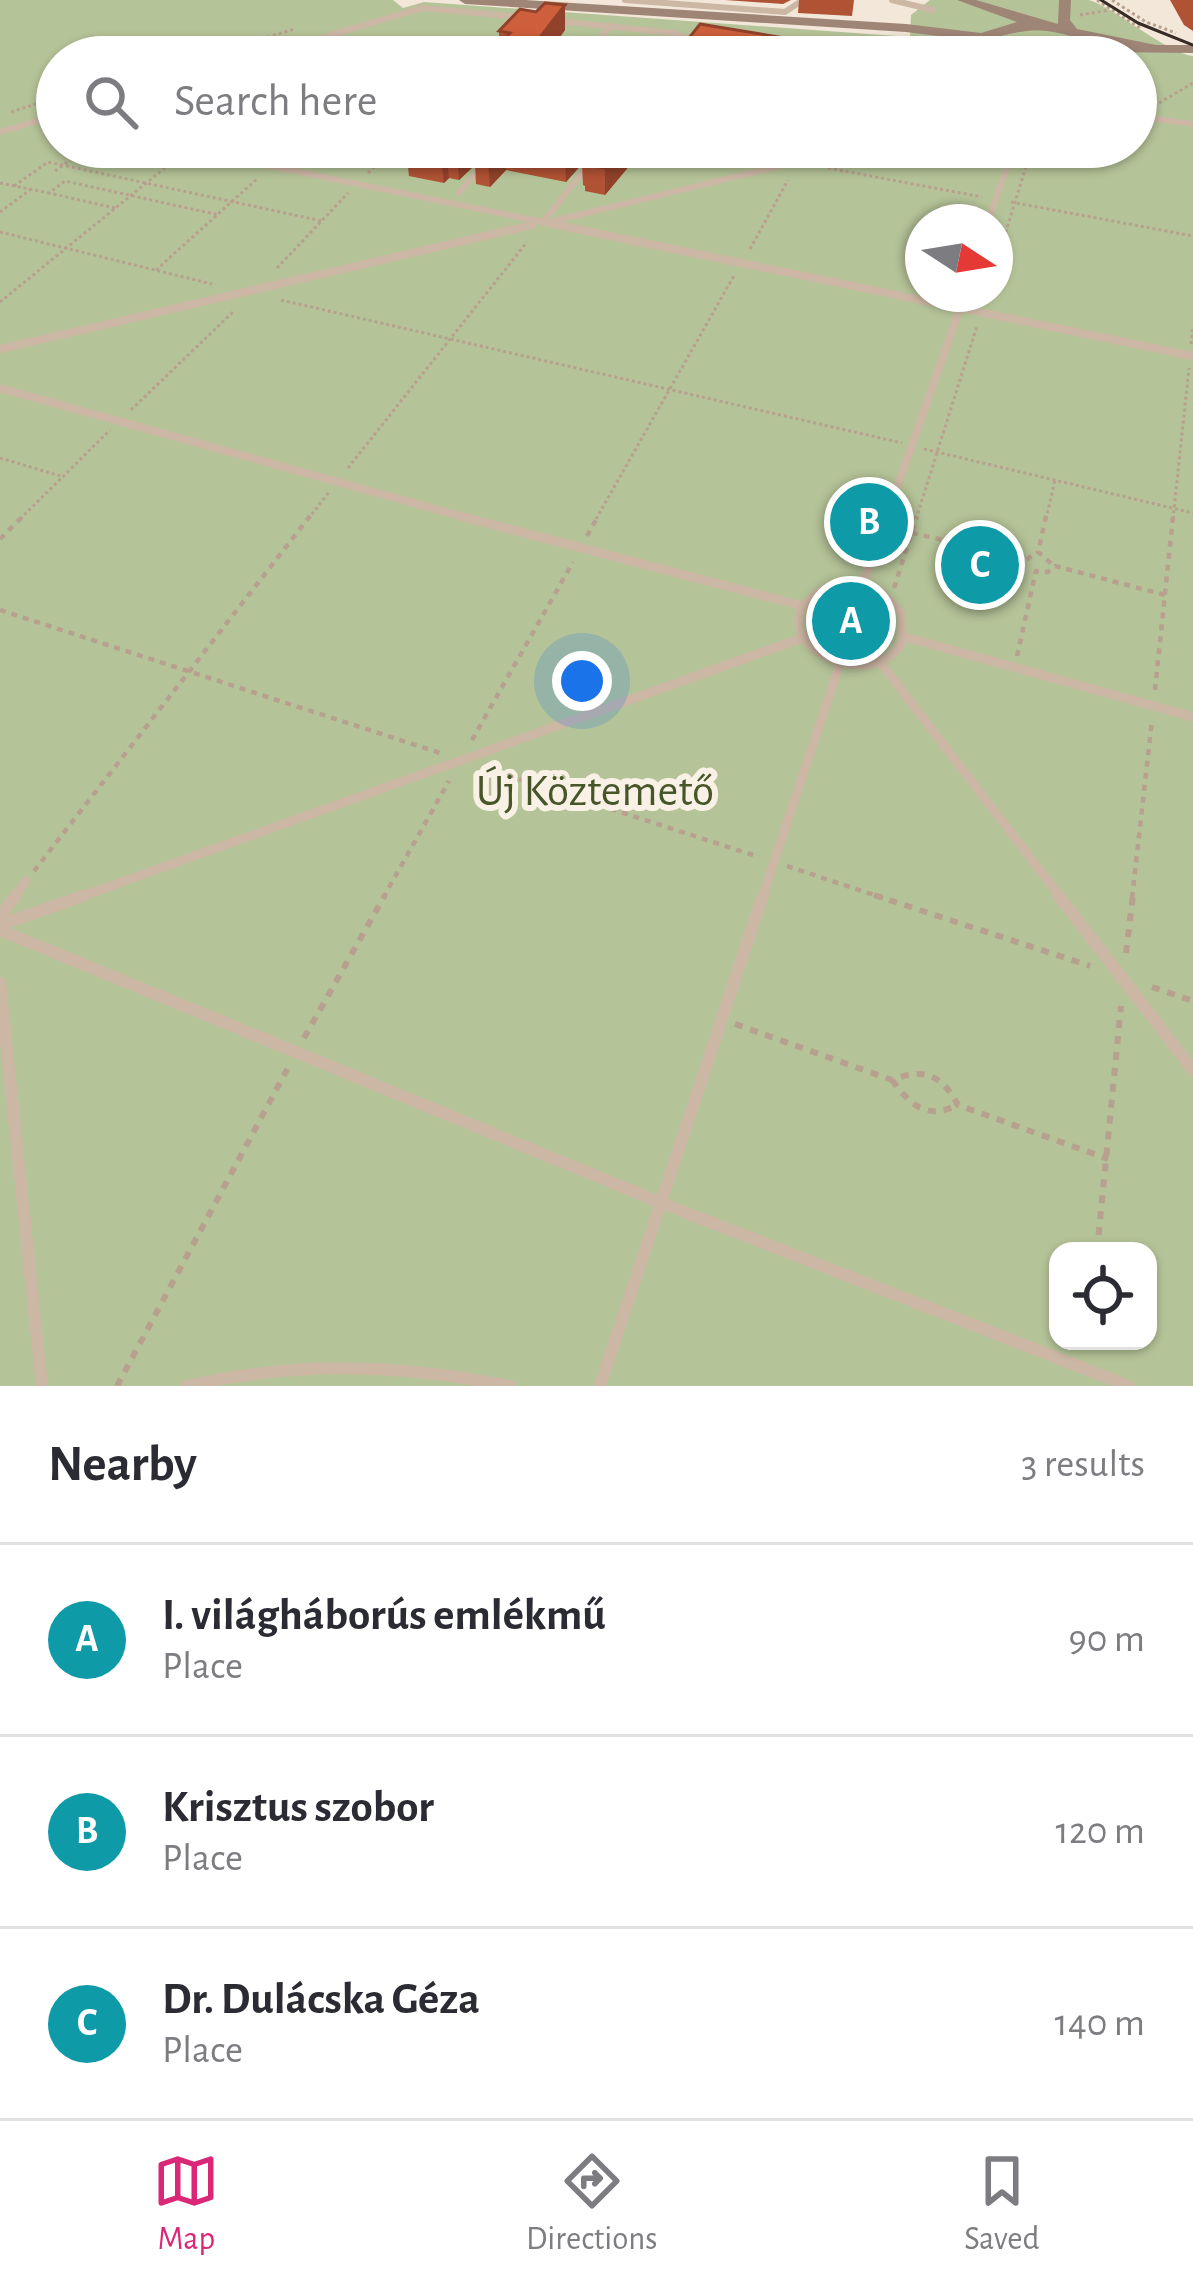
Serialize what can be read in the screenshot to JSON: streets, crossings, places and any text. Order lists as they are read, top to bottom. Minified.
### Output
{"parks":["Új Köztemető"],"north":"right","page":{"search":"Search here","pins":["B","C","A"],"heading":["Nearby","3 results"],"list":[{"mark":"A","name":"I. világháborús emlékmű","note":"Place","value":"90 m"},{"mark":"B","name":"Krisztus szobor","note":"Place","value":"120 m"},{"mark":"C","name":"Dr. Dulácska Géza","note":"Place","value":"140 m"}],"nav":["Map","Directions","Saved"]}}
